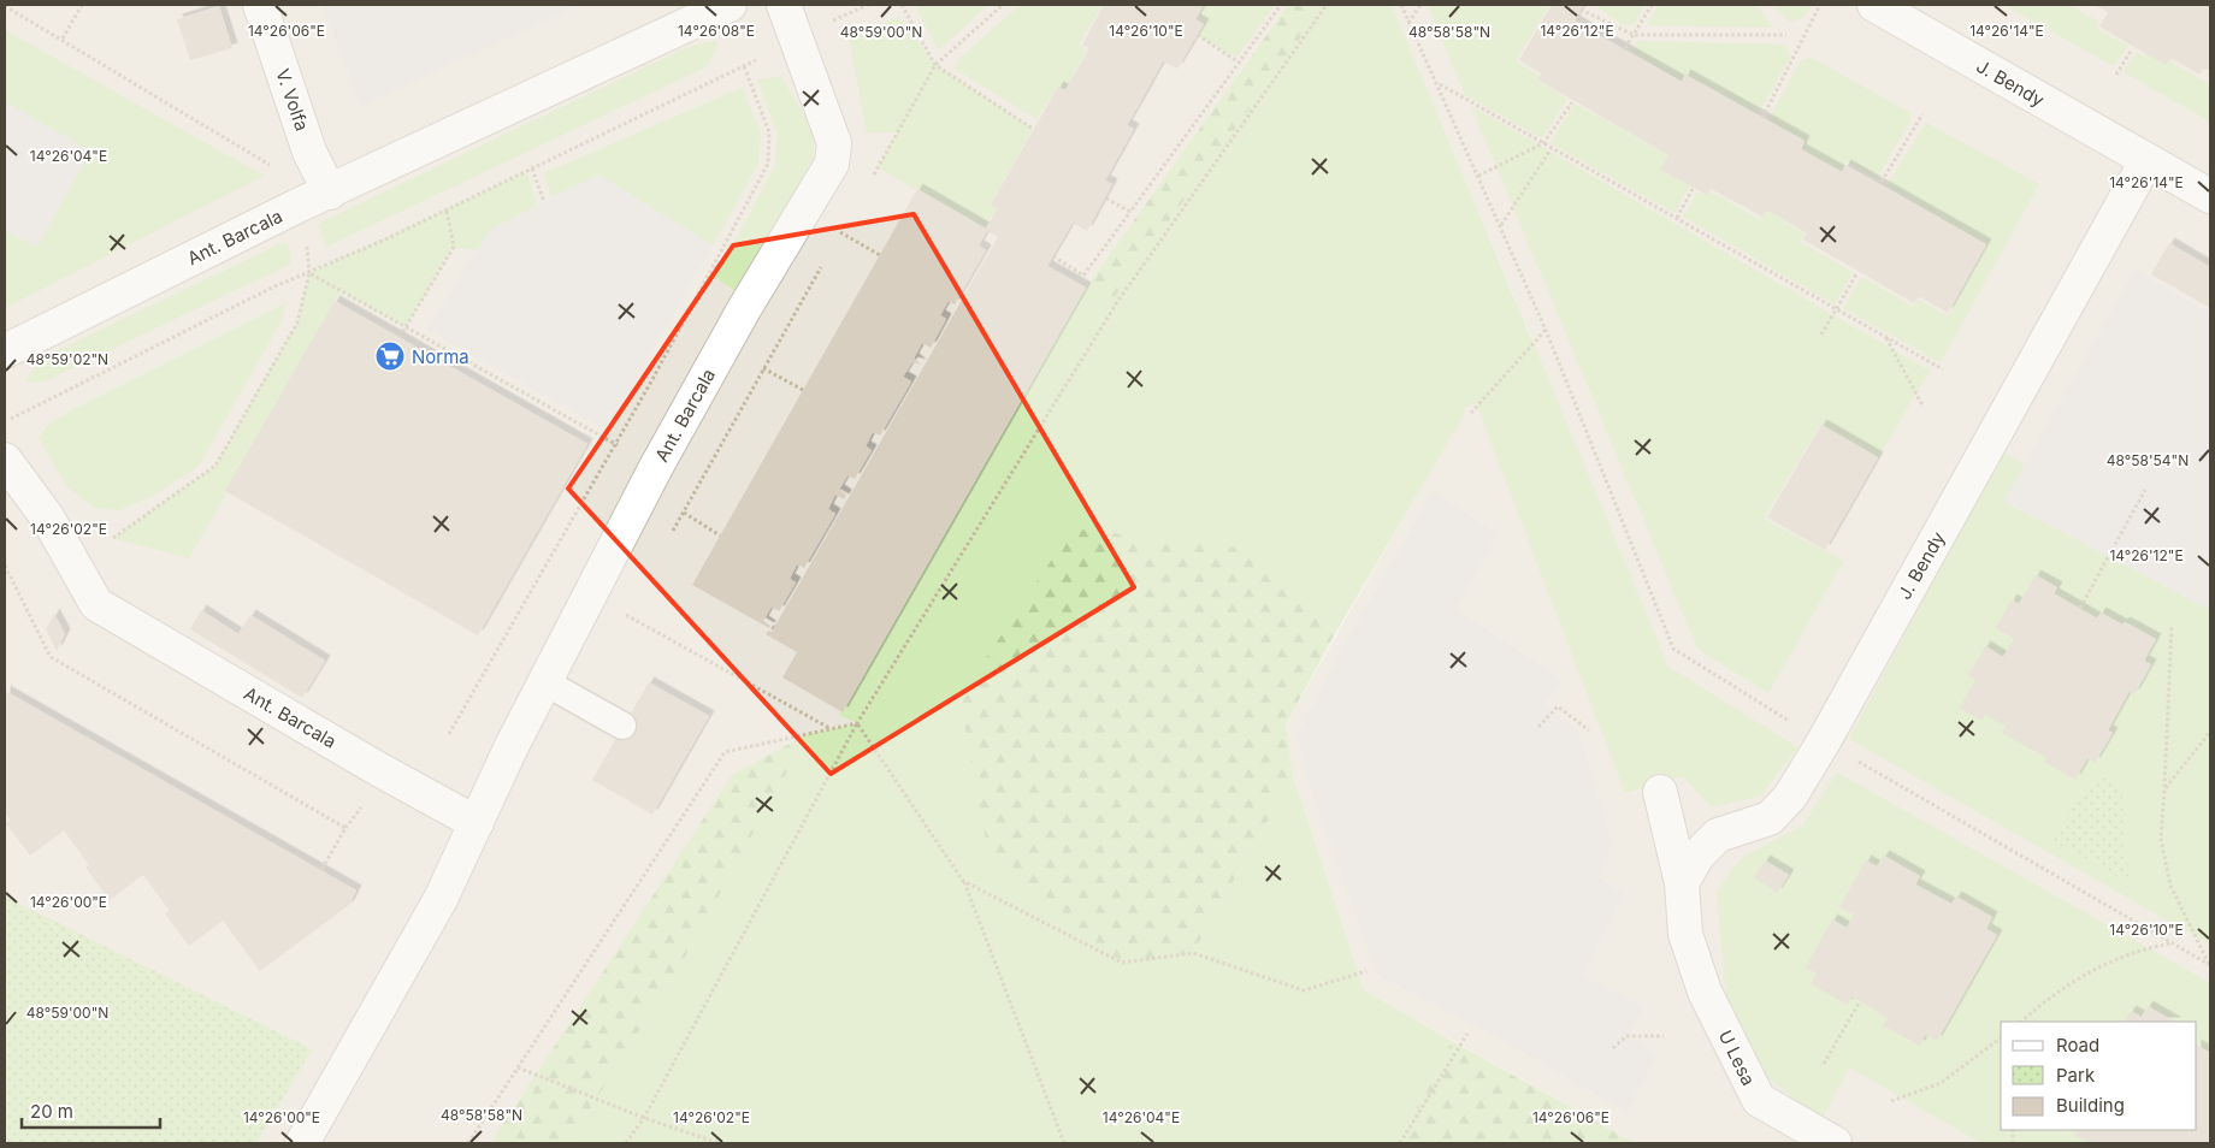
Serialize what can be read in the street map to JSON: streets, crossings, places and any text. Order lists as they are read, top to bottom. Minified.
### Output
{"streets":{"street":["J. Bendy","V. Volfa","Ant. Barcala","U Lesa"]},"crossings":[["J. Bendy","U Lesa"],["V. Volfa","Ant. Barcala"]],"places":{"supermarket":["Norma"]},"legend":["Road","Park","Building"],"scale_bar":"20 m","coordinates":["14°26'10\"E","14°26'06\"E","14°26'08\"E","14°26'12\"E","14°26'14\"E","48°59'00\"N","48°58'58\"N","14°26'04\"E","48°59'02\"N","48°58'54\"N","14°26'02\"E","14°26'00\"E"]}
